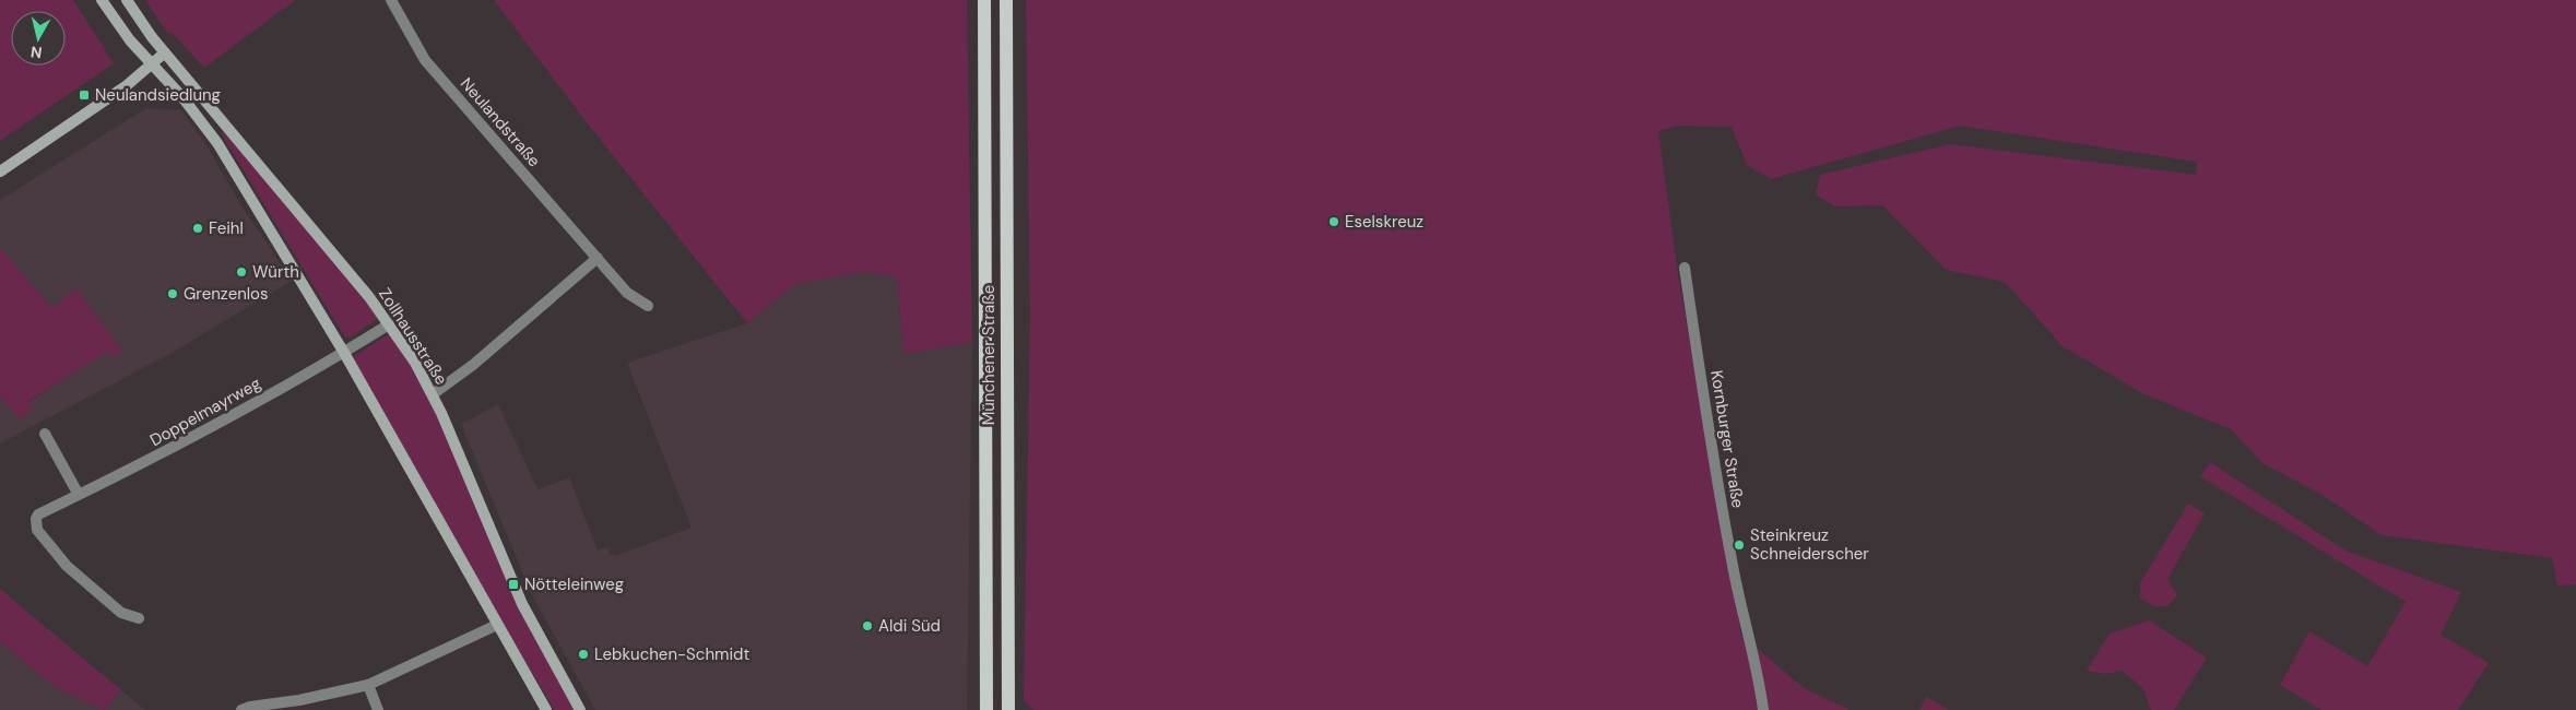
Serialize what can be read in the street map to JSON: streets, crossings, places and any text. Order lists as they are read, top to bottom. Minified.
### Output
{"streets":{"main road":["Zollhausstraße","Münchener Straße"],"street":["Neulandstraße","Doppelmayrweg","Kornburger Straße"]},"crossings":[["Zollhausstraße","Doppelmayrweg"]],"places":{"transit":["Neulandsiedlung","Nötteleinweg"],"other":["Eselskreuz","Feihl","Würth","Grenzenlos","Steinkreuz Schneiderscher","Aldi Süd","Lebkuchen-Schmidt"]},"north":"bottom"}
